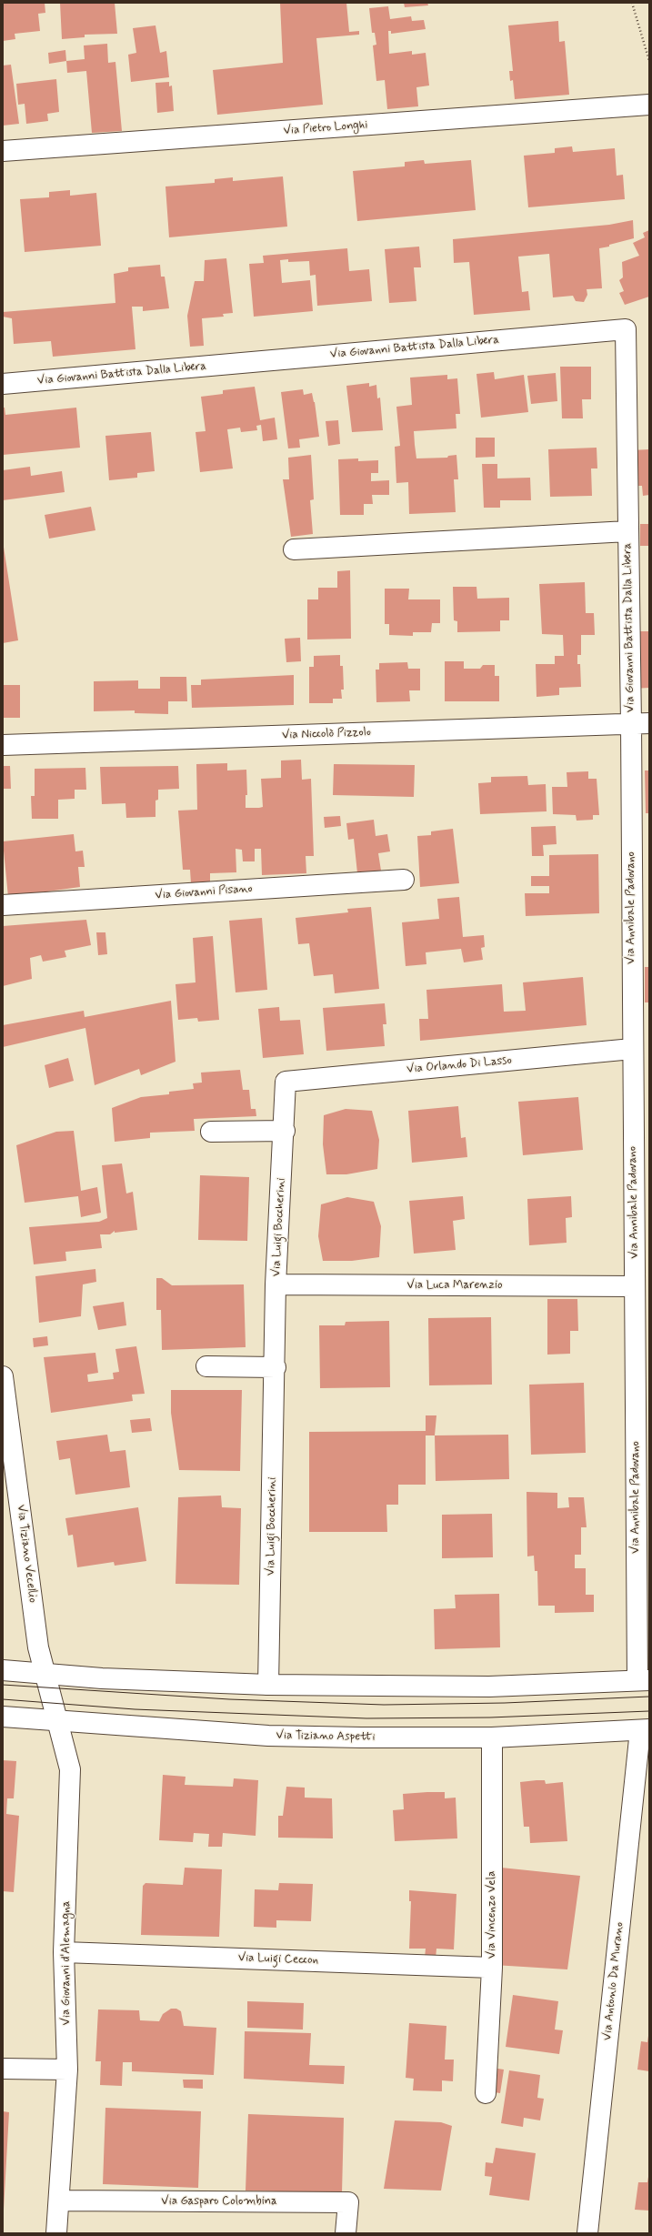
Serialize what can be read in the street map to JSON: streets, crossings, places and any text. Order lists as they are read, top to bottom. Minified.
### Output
{"streets":{"street":["Via Pietro Longhi","Via Giovanni Battista Dalla Libera","Via Niccolò Pizzolo","Via Giovanni Pisano","Via Annibale Padovano","Via Orlando Di Lasso","Via Luigi Boccherini","Via Luca Marenzio","Via Tiziano Vecellio","Via Tiziano Aspetti","Via Vincenzo Vela","Via Luigi Ceccon","Via Giovanni d'Alemagna","Via Antonio Da Murano","Via Gasparo Colombina"]},"crossings":[["Via Giovanni Battista Dalla Libera","Via Niccolò Pizzolo"],["Via Giovanni Battista Dalla Libera","Via Annibale Padovano"],["Via Niccolò Pizzolo","Via Annibale Padovano"],["Via Annibale Padovano","Via Orlando Di Lasso"],["Via Annibale Padovano","Via Luca Marenzio"],["Via Orlando Di Lasso","Via Luigi Boccherini"],["Via Luigi Boccherini","Via Luca Marenzio"],["Via Tiziano Vecellio","Via Giovanni d'Alemagna"],["Via Tiziano Aspetti","Via Vincenzo Vela"],["Via Tiziano Aspetti","Via Giovanni d'Alemagna"],["Via Tiziano Aspetti","Via Antonio Da Murano"],["Via Vincenzo Vela","Via Luigi Ceccon"],["Via Luigi Ceccon","Via Giovanni d'Alemagna"],["Via Giovanni d'Alemagna","Via Gasparo Colombina"]]}
